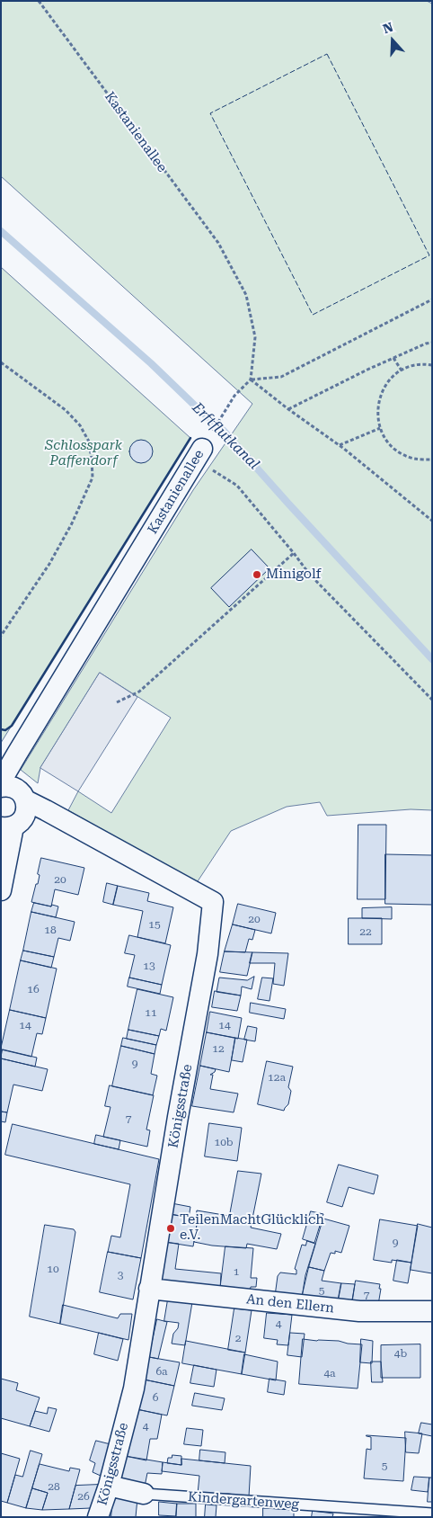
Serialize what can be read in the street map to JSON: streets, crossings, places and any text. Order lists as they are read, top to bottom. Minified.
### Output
{"streets":{"street":["Kastanienallee","Königsstraße","An den Ellern","Kindergartenweg"]},"crossings":[["Königsstraße","An den Ellern"],["Königsstraße","Kindergartenweg"]],"water":["Erftflutkanal"],"parks":["Schlosspark Paffendorf"],"places":["Minigolf","TeilenMachtGlücklich e.V."],"house_numbers":["20","20","15","18","22","13","16","11","14","14","12","9","12a","7","10b","9","10","1","3","5","7","4","2","4b","6a","4a","6","4","5","28","26"],"north":"top"}
